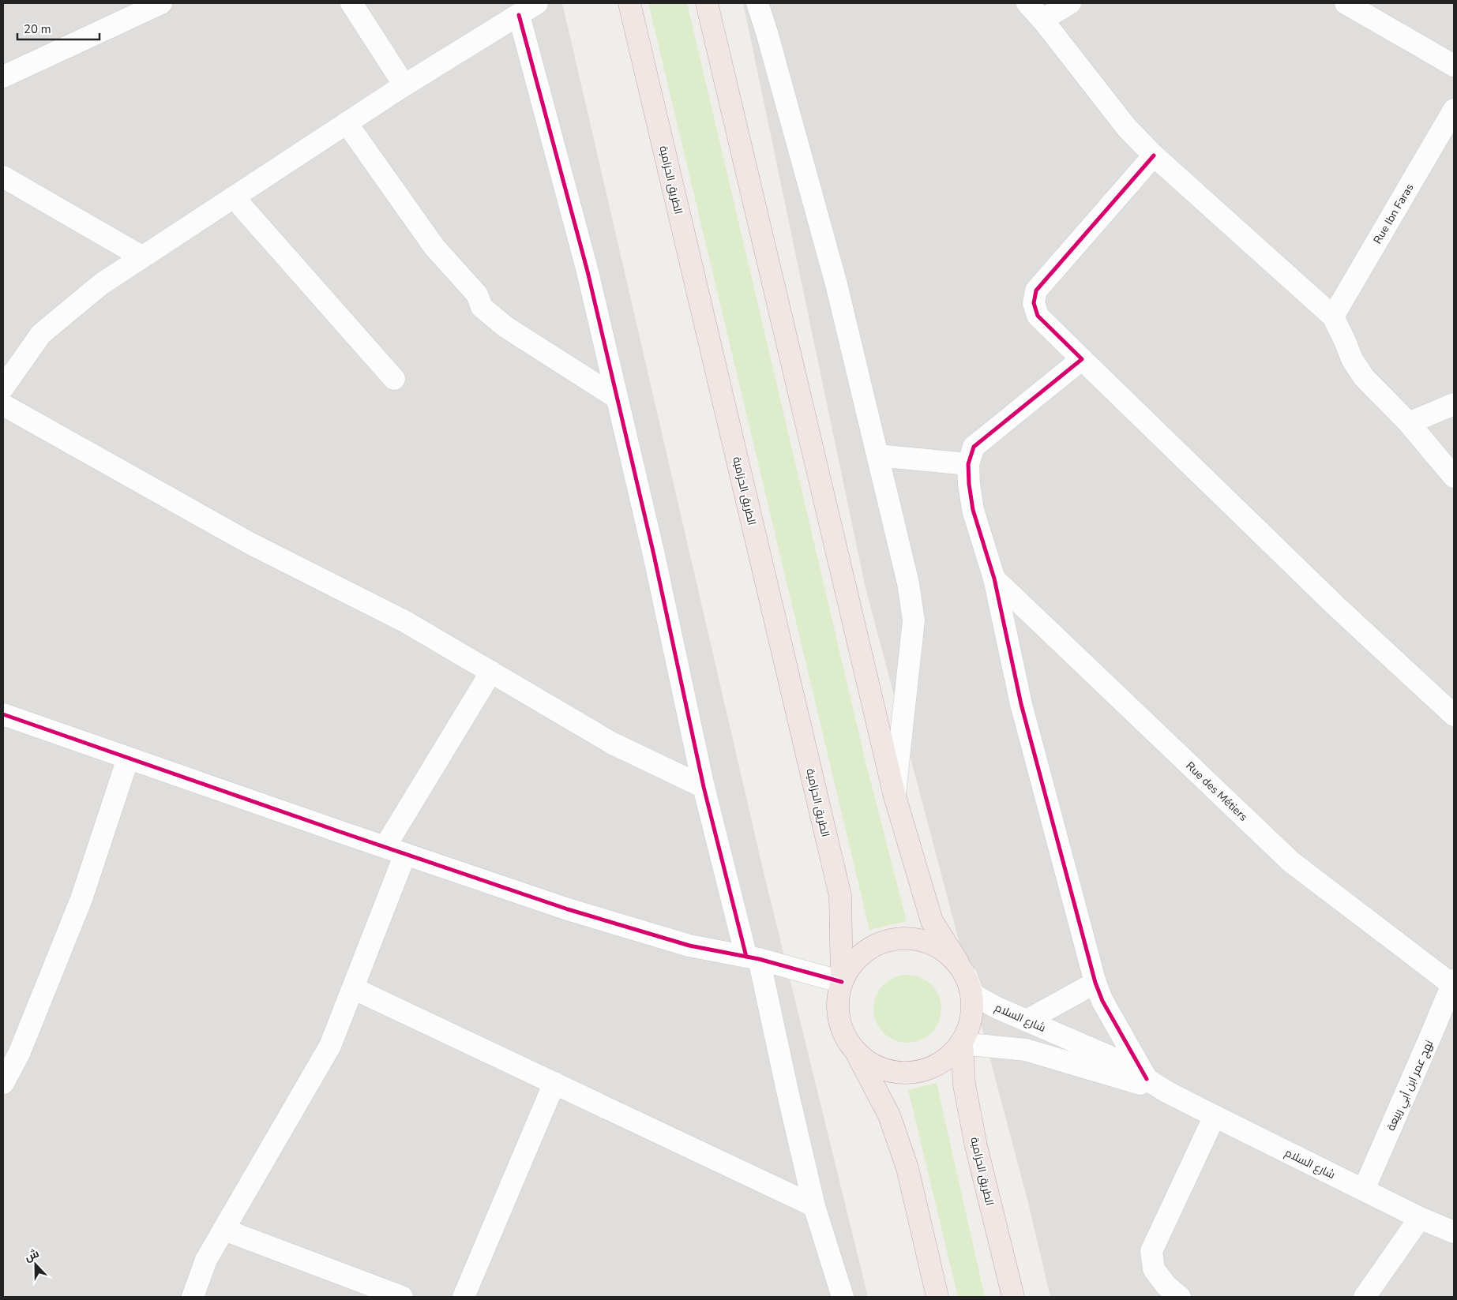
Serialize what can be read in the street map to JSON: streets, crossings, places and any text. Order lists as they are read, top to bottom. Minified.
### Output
{"streets":{"highway":["الطريق الحزامية"],"street":["Rue Ibn Faras","Rue des Métiers","شارع السلام","نهج عمر ابن أبي ربيعة"]},"crossings":[["الطريق الحزامية","شارع السلام"],["Rue des Métiers","نهج عمر ابن أبي ربيعة"],["شارع السلام","نهج عمر ابن أبي ربيعة"]],"scale_bar":"20 m","north":"top"}
